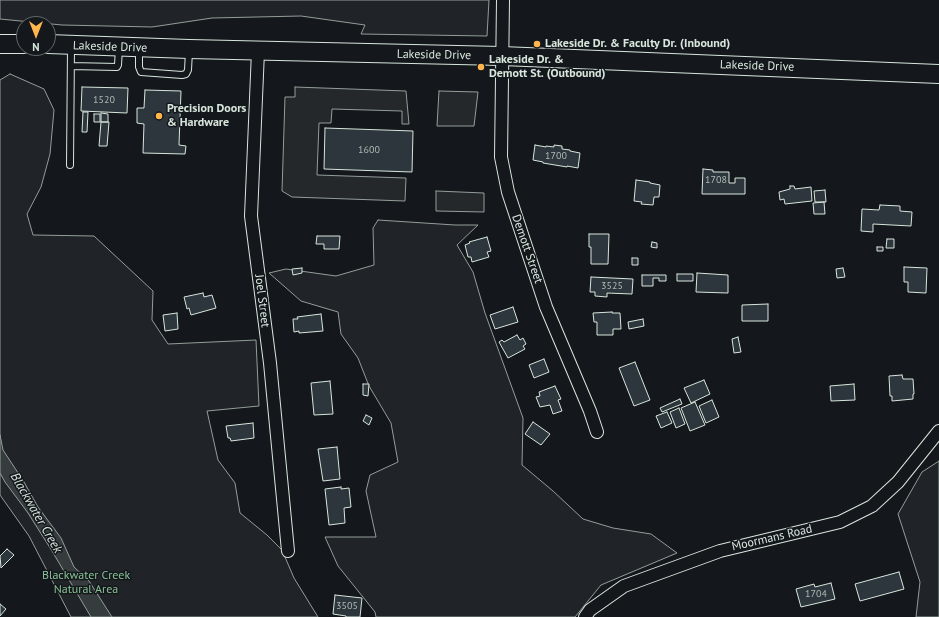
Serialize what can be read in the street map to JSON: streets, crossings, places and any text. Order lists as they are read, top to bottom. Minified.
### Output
{"streets":{"main road":["Lakeside Drive"],"street":["Demott Street","Joel Street","Moormans Road"]},"crossings":[["Lakeside Drive","Demott Street"],["Lakeside Drive","Joel Street"]],"water":["Blackwater Creek"],"parks":["Blackwater Creek Natural Area"],"places":["Lakeside Dr. & Faculty Dr. (Inbound)","Lakeside Dr. & Demott St. (Outbound)","Precision Doors & Hardware"],"house_numbers":["1520","1600","1700","1708","3525","1704","3505"],"north":"bottom"}
